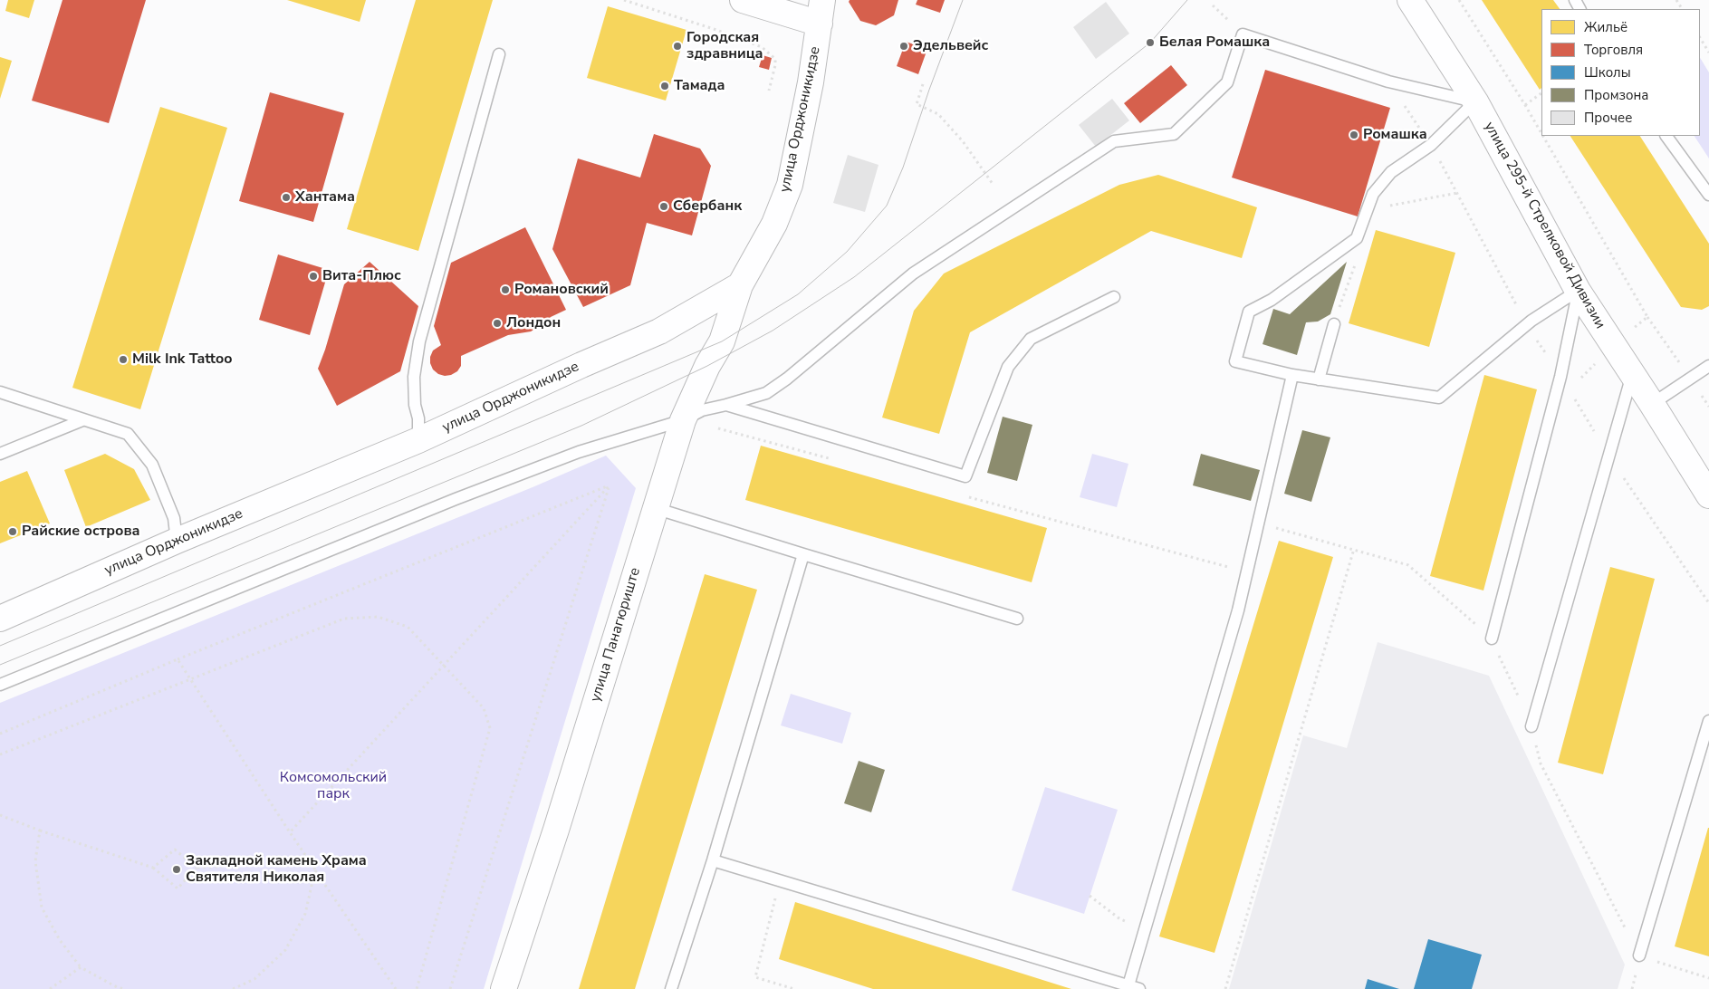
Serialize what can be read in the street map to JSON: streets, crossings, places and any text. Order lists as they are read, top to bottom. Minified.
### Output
{"streets":{"street":["улица Орджоникидзе","улица 295-й Стрелковой Дивизии","улица Панагюриште"]},"crossings":[["улица Орджоникидзе","улица Панагюриште"]],"parks":["Комсомольский парк"],"places":["Белая Ромашка","Городская здравница","Эдельвейс","Тамада","Ромашка","Хантама","Сбербанк","Вита-Плюс","Романовский","Лондон","Milk Ink Tattoo","Райские острова","Закладной камень Храма Святителя Николая"],"legend":["Жильё","Торговля","Школы","Промзона","Прочее"]}
